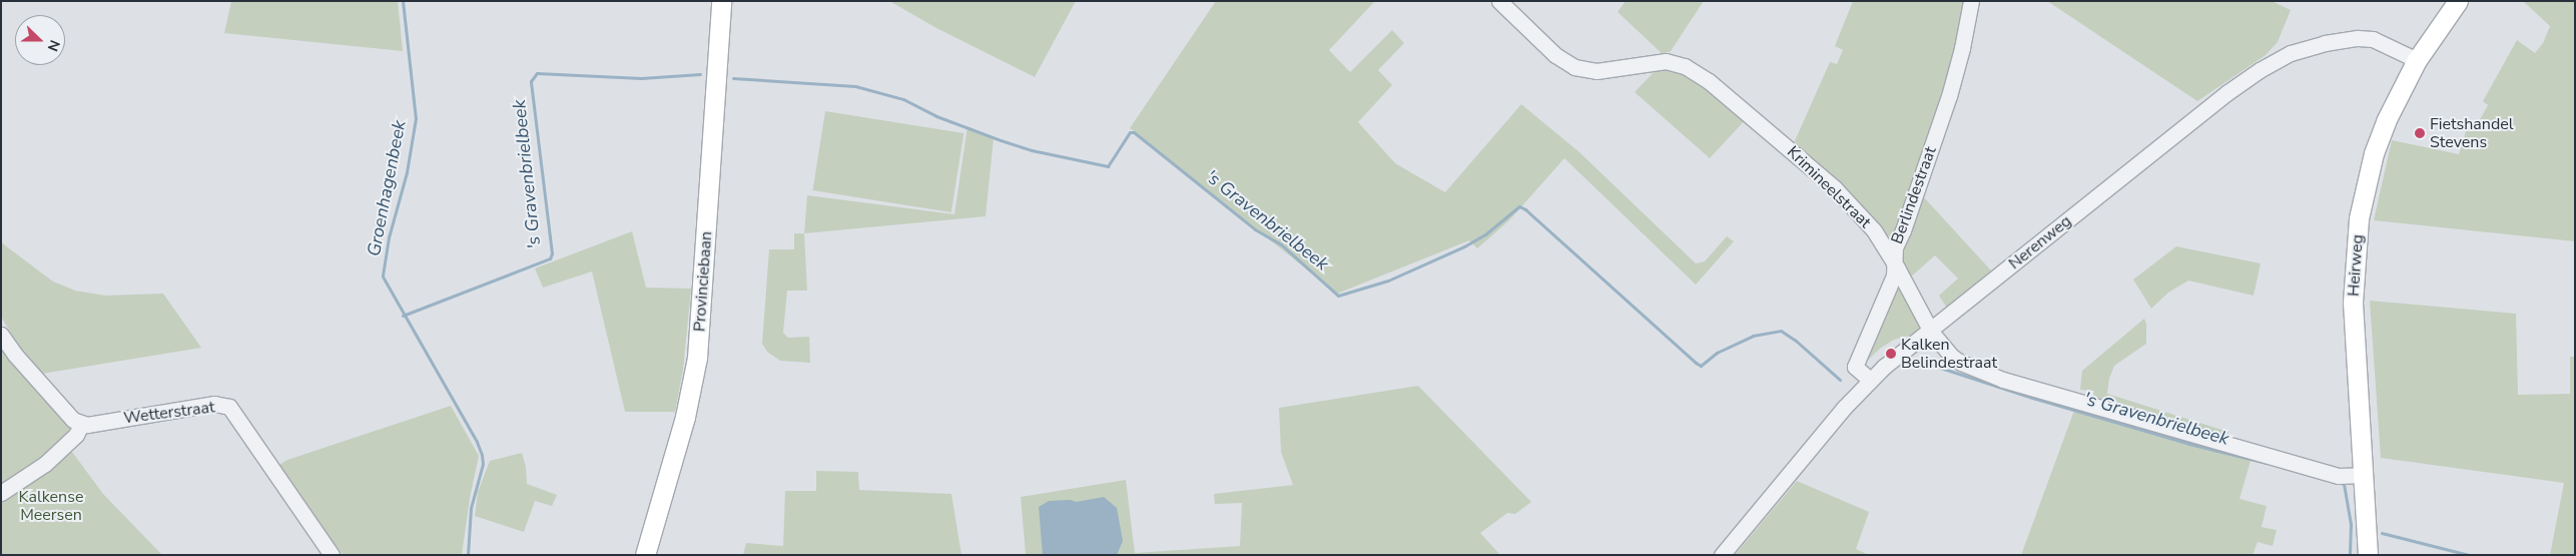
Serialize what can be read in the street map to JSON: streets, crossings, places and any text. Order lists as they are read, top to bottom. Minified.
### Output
{"streets":{"main road":["Heirweg","Provinciebaan"],"street":["Krimineelstraat","Berlindestraat","Nerenweg","Wetterstraat"]},"crossings":[["Krimineelstraat","Berlindestraat"],["Krimineelstraat","Nerenweg"],["Krimineelstraat","Heirweg"],["Berlindestraat","Nerenweg"],["Nerenweg","Heirweg"]],"water":["'s Gravenbrielbeek","Groenhagenbeek"],"parks":["Kalkense Meersen"],"places":["Fietshandel Stevens","Kalken Belindestraat"],"north":"right"}
